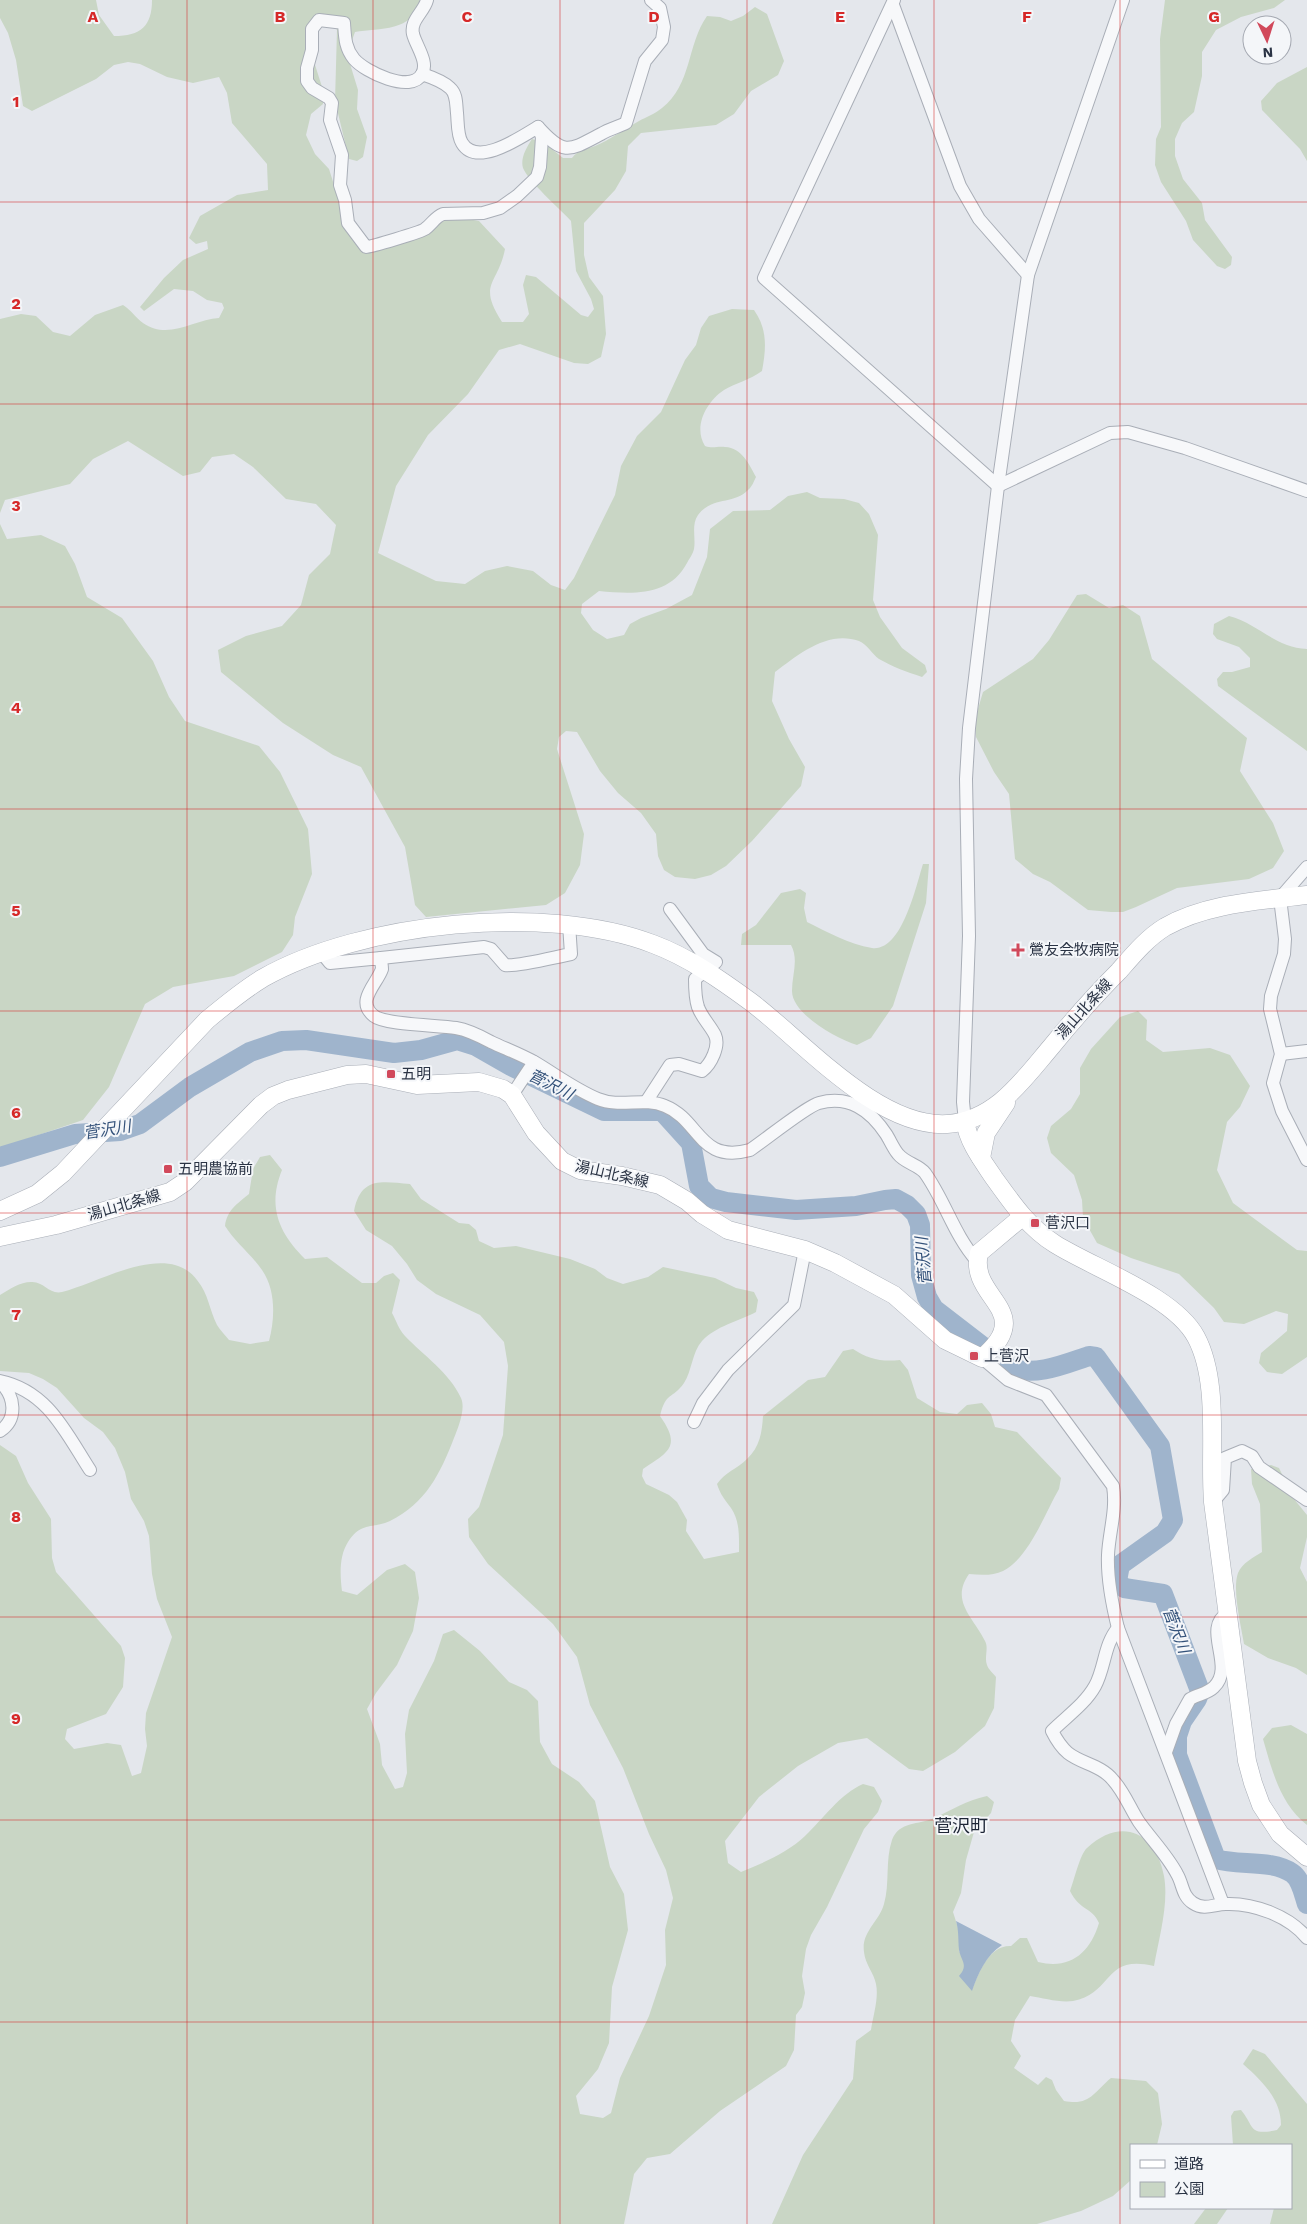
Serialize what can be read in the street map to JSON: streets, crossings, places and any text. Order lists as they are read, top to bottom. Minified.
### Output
{"streets":{"main road":["湯山北条線"]},"districts":["菅沢町"],"water":["菅沢川"],"places":{"health":["鶯友会牧病院"],"transit":["五明","五明農協前","菅沢口","上菅沢"]},"legend":["道路","公園"],"north":"bottom","grid":{"columns":["A","B","C","D","E","F","G"],"rows":["1","2","3","4","5","6","7","8","9"]}}
